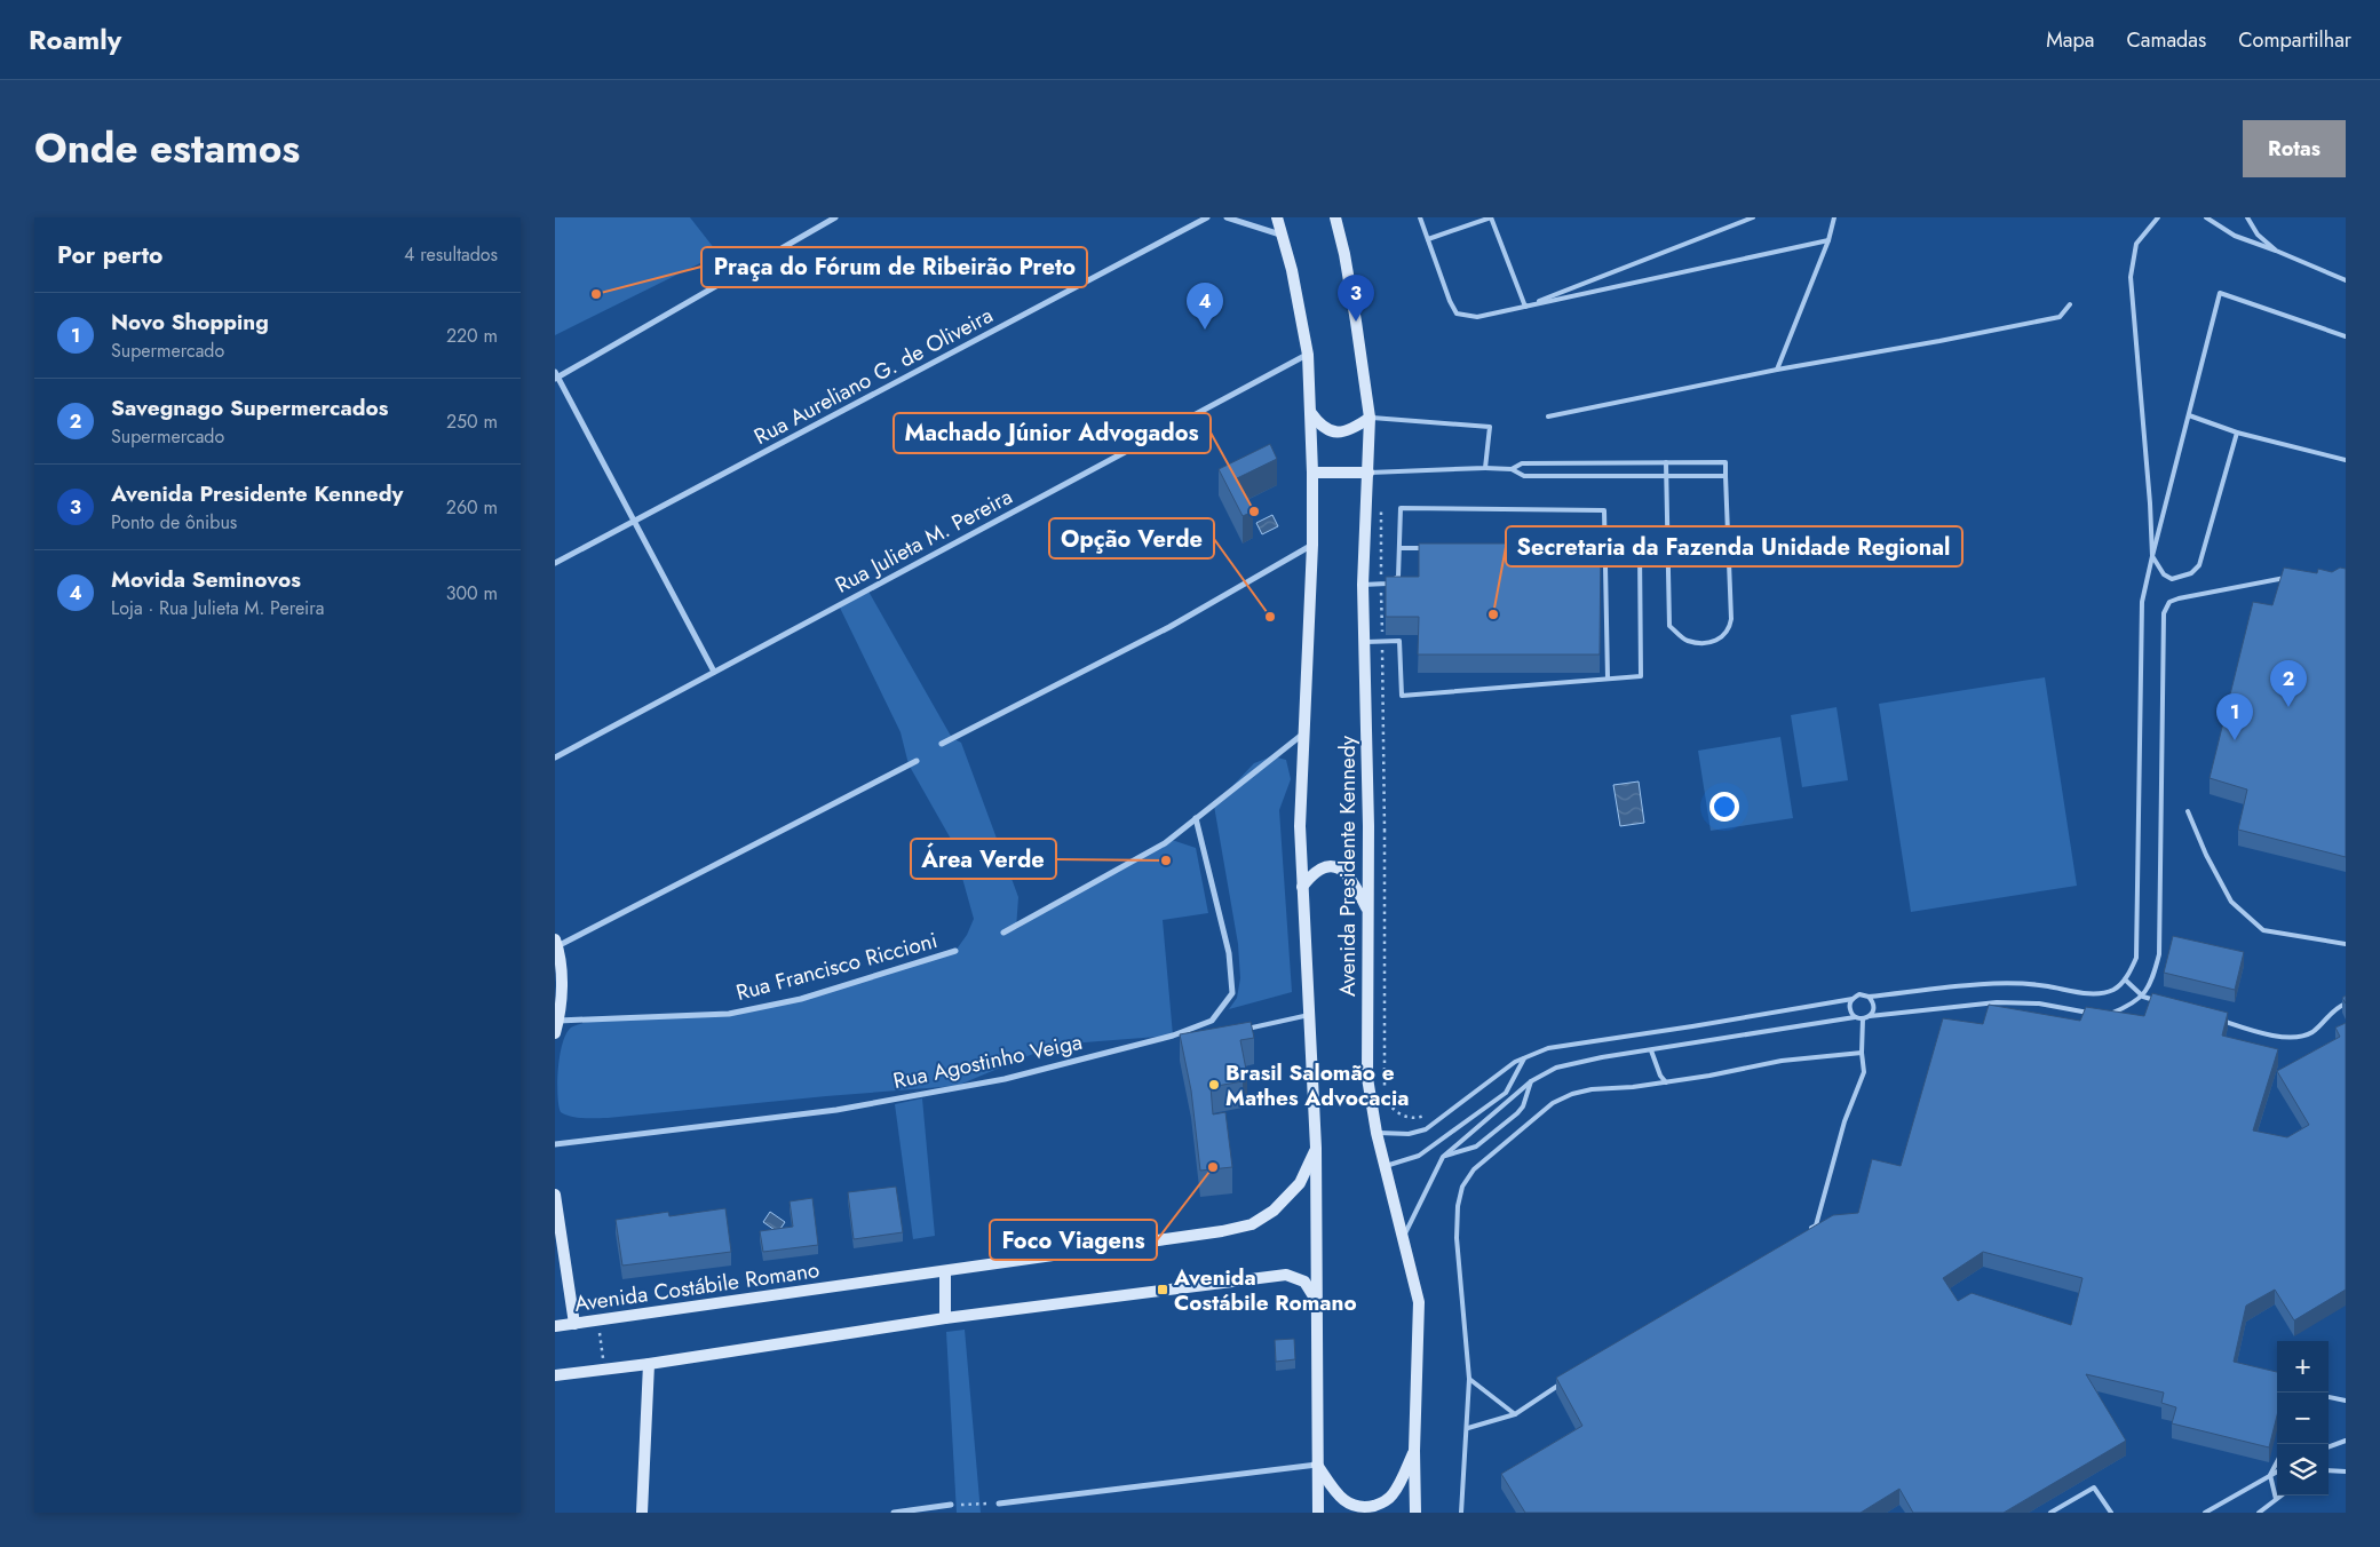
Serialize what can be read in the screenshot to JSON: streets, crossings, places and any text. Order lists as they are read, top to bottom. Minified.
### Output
{"streets":{"main road":["Avenida Presidente Kennedy","Avenida Costábile Romano"],"street":["Rua Aureliano G. de Oliveira","Rua Julieta M. Pereira","Rua Francisco Riccioni","Rua Agostinho Veiga"]},"crossings":[["Rua Julieta M. Pereira","Avenida Presidente Kennedy"],["Avenida Presidente Kennedy","Avenida Costábile Romano"]],"places":{"other":["Praça do Fórum de Ribeirão Preto","Machado Júnior Advogados","Secretaria da Fazenda Unidade Regional","Opção Verde","Área Verde","Brasil Salomão e Mathes Advocacia","Foco Viagens"],"transit":["Avenida Costábile Romano"]},"page":{"header":"Roamly","nav":["Mapa","Camadas","Compartilhar"],"title":"Onde estamos","buttons":"Rotas","heading":["Por perto","4 resultados"],"pins":["3","4","2","1"],"list":[{"mark":"1","name":"Novo Shopping","note":"Supermercado","value":"220 m"},{"mark":"2","name":"Savegnago Supermercados","note":"Supermercado","value":"250 m"},{"mark":"3","name":"Avenida Presidente Kennedy","note":"Ponto de ônibus","value":"260 m"},{"mark":"4","name":"Movida Seminovos","note":"Loja · Rua Julieta M. Pereira","value":"300 m"}],"map_buttons":["+","−"]}}
